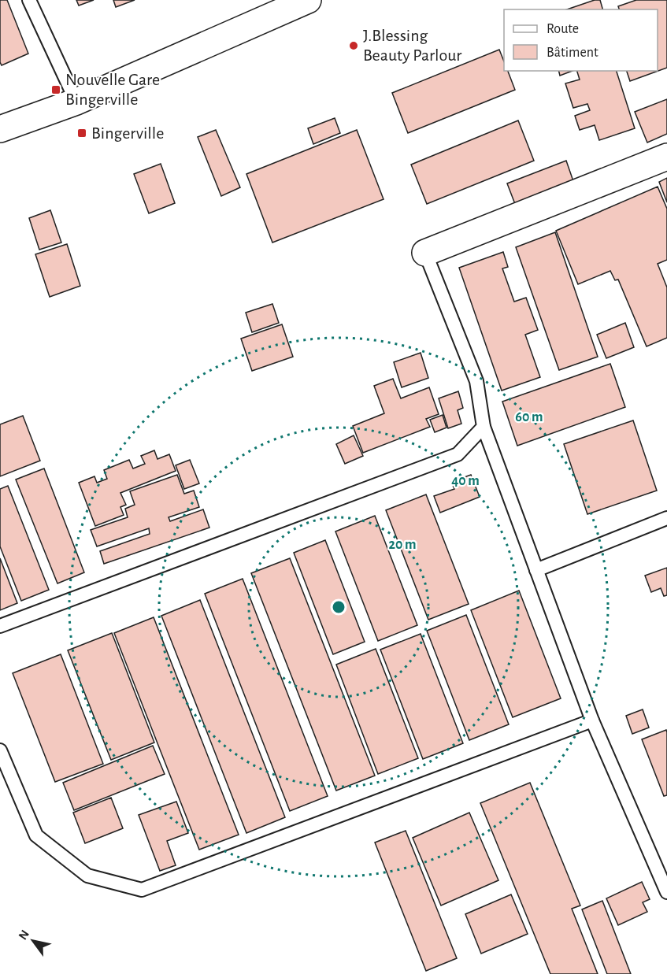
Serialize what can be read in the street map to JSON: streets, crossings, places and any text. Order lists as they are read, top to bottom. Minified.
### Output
{"places":{"other":["J.Blessing Beauty Parlour"],"transit":["Nouvelle Gare Bingerville","Bingerville"]},"legend":["Route","Bâtiment"],"north":"top left","rings":["60 m","40 m","20 m"]}
